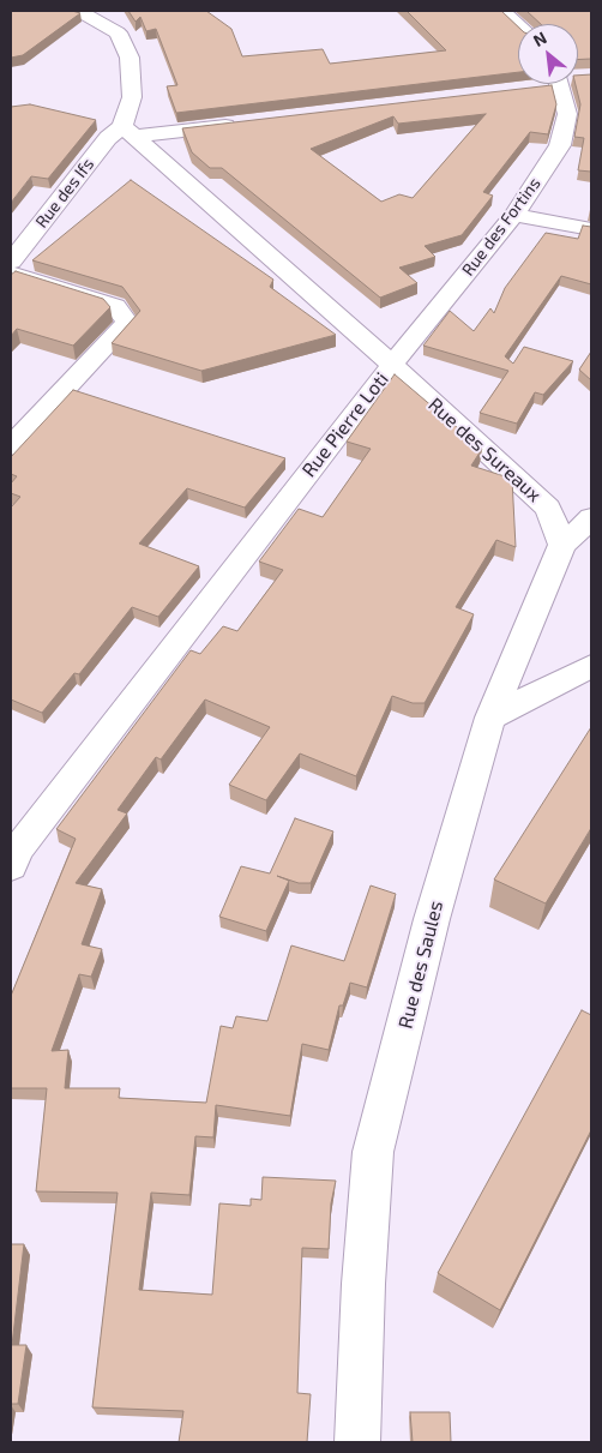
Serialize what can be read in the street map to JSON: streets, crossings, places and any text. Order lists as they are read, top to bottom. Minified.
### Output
{"streets":{"street":["Rue des Ifs","Rue des Fortins","Rue Pierre Loti","Rue des Sureaux","Rue des Saules"]},"crossings":[["Rue des Ifs","Rue Pierre Loti"],["Rue des Fortins","Rue Pierre Loti"],["Rue des Fortins","Rue des Sureaux"],["Rue Pierre Loti","Rue des Sureaux"],["Rue des Sureaux","Rue des Saules"]],"north":"top left"}
